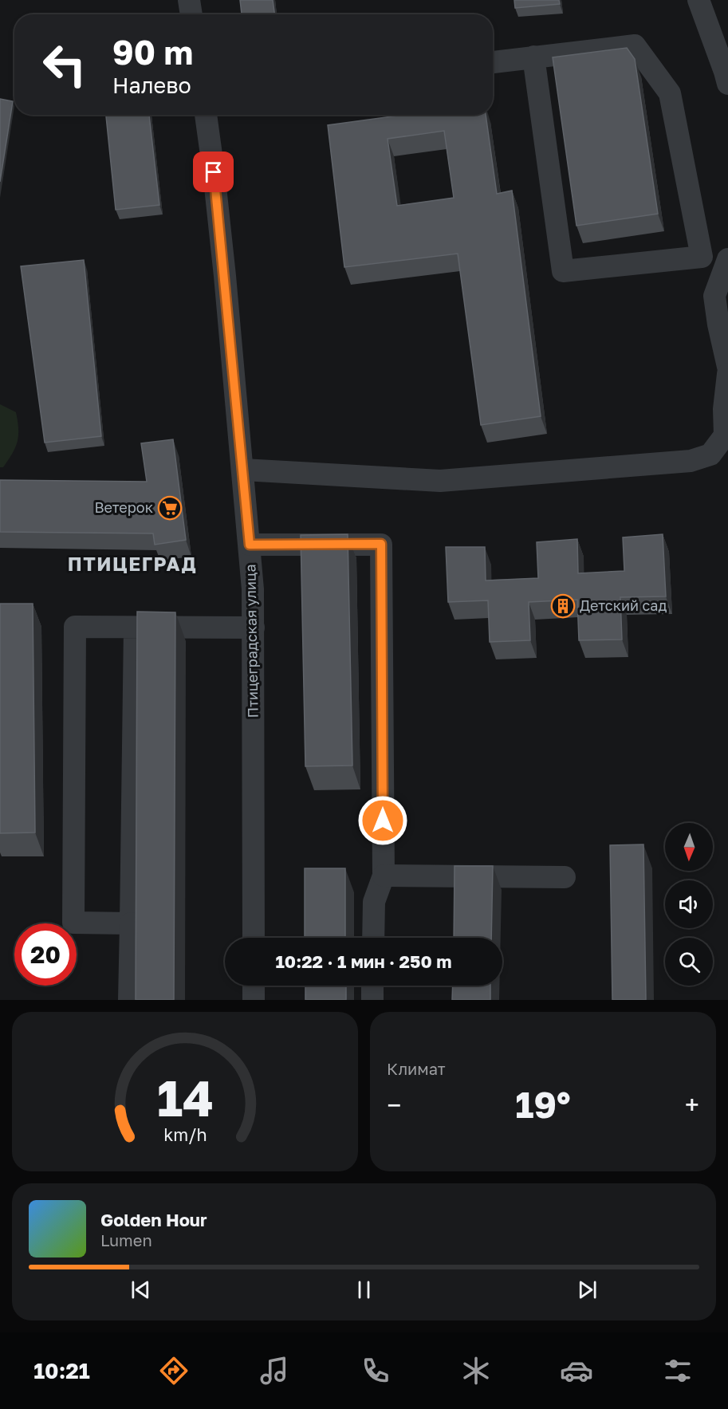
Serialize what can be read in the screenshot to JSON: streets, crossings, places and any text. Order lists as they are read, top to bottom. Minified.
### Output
{"streets":{"street":["Птицеградская улица"]},"districts":["ПТИЦЕГРАД"],"places":{"supermarket":["Ветерок"],"building":["Детский сад"]},"north":"bottom","page":{"turn":["90 m","Налево"],"limit":"20","trip":"10:22 · 1 мин · 250 m","tile":"Климат","heat":["−","19°","+"],"song":["Golden Hour","Lumen"],"tabs":"10:21","gauge":["14","km/h"]}}
